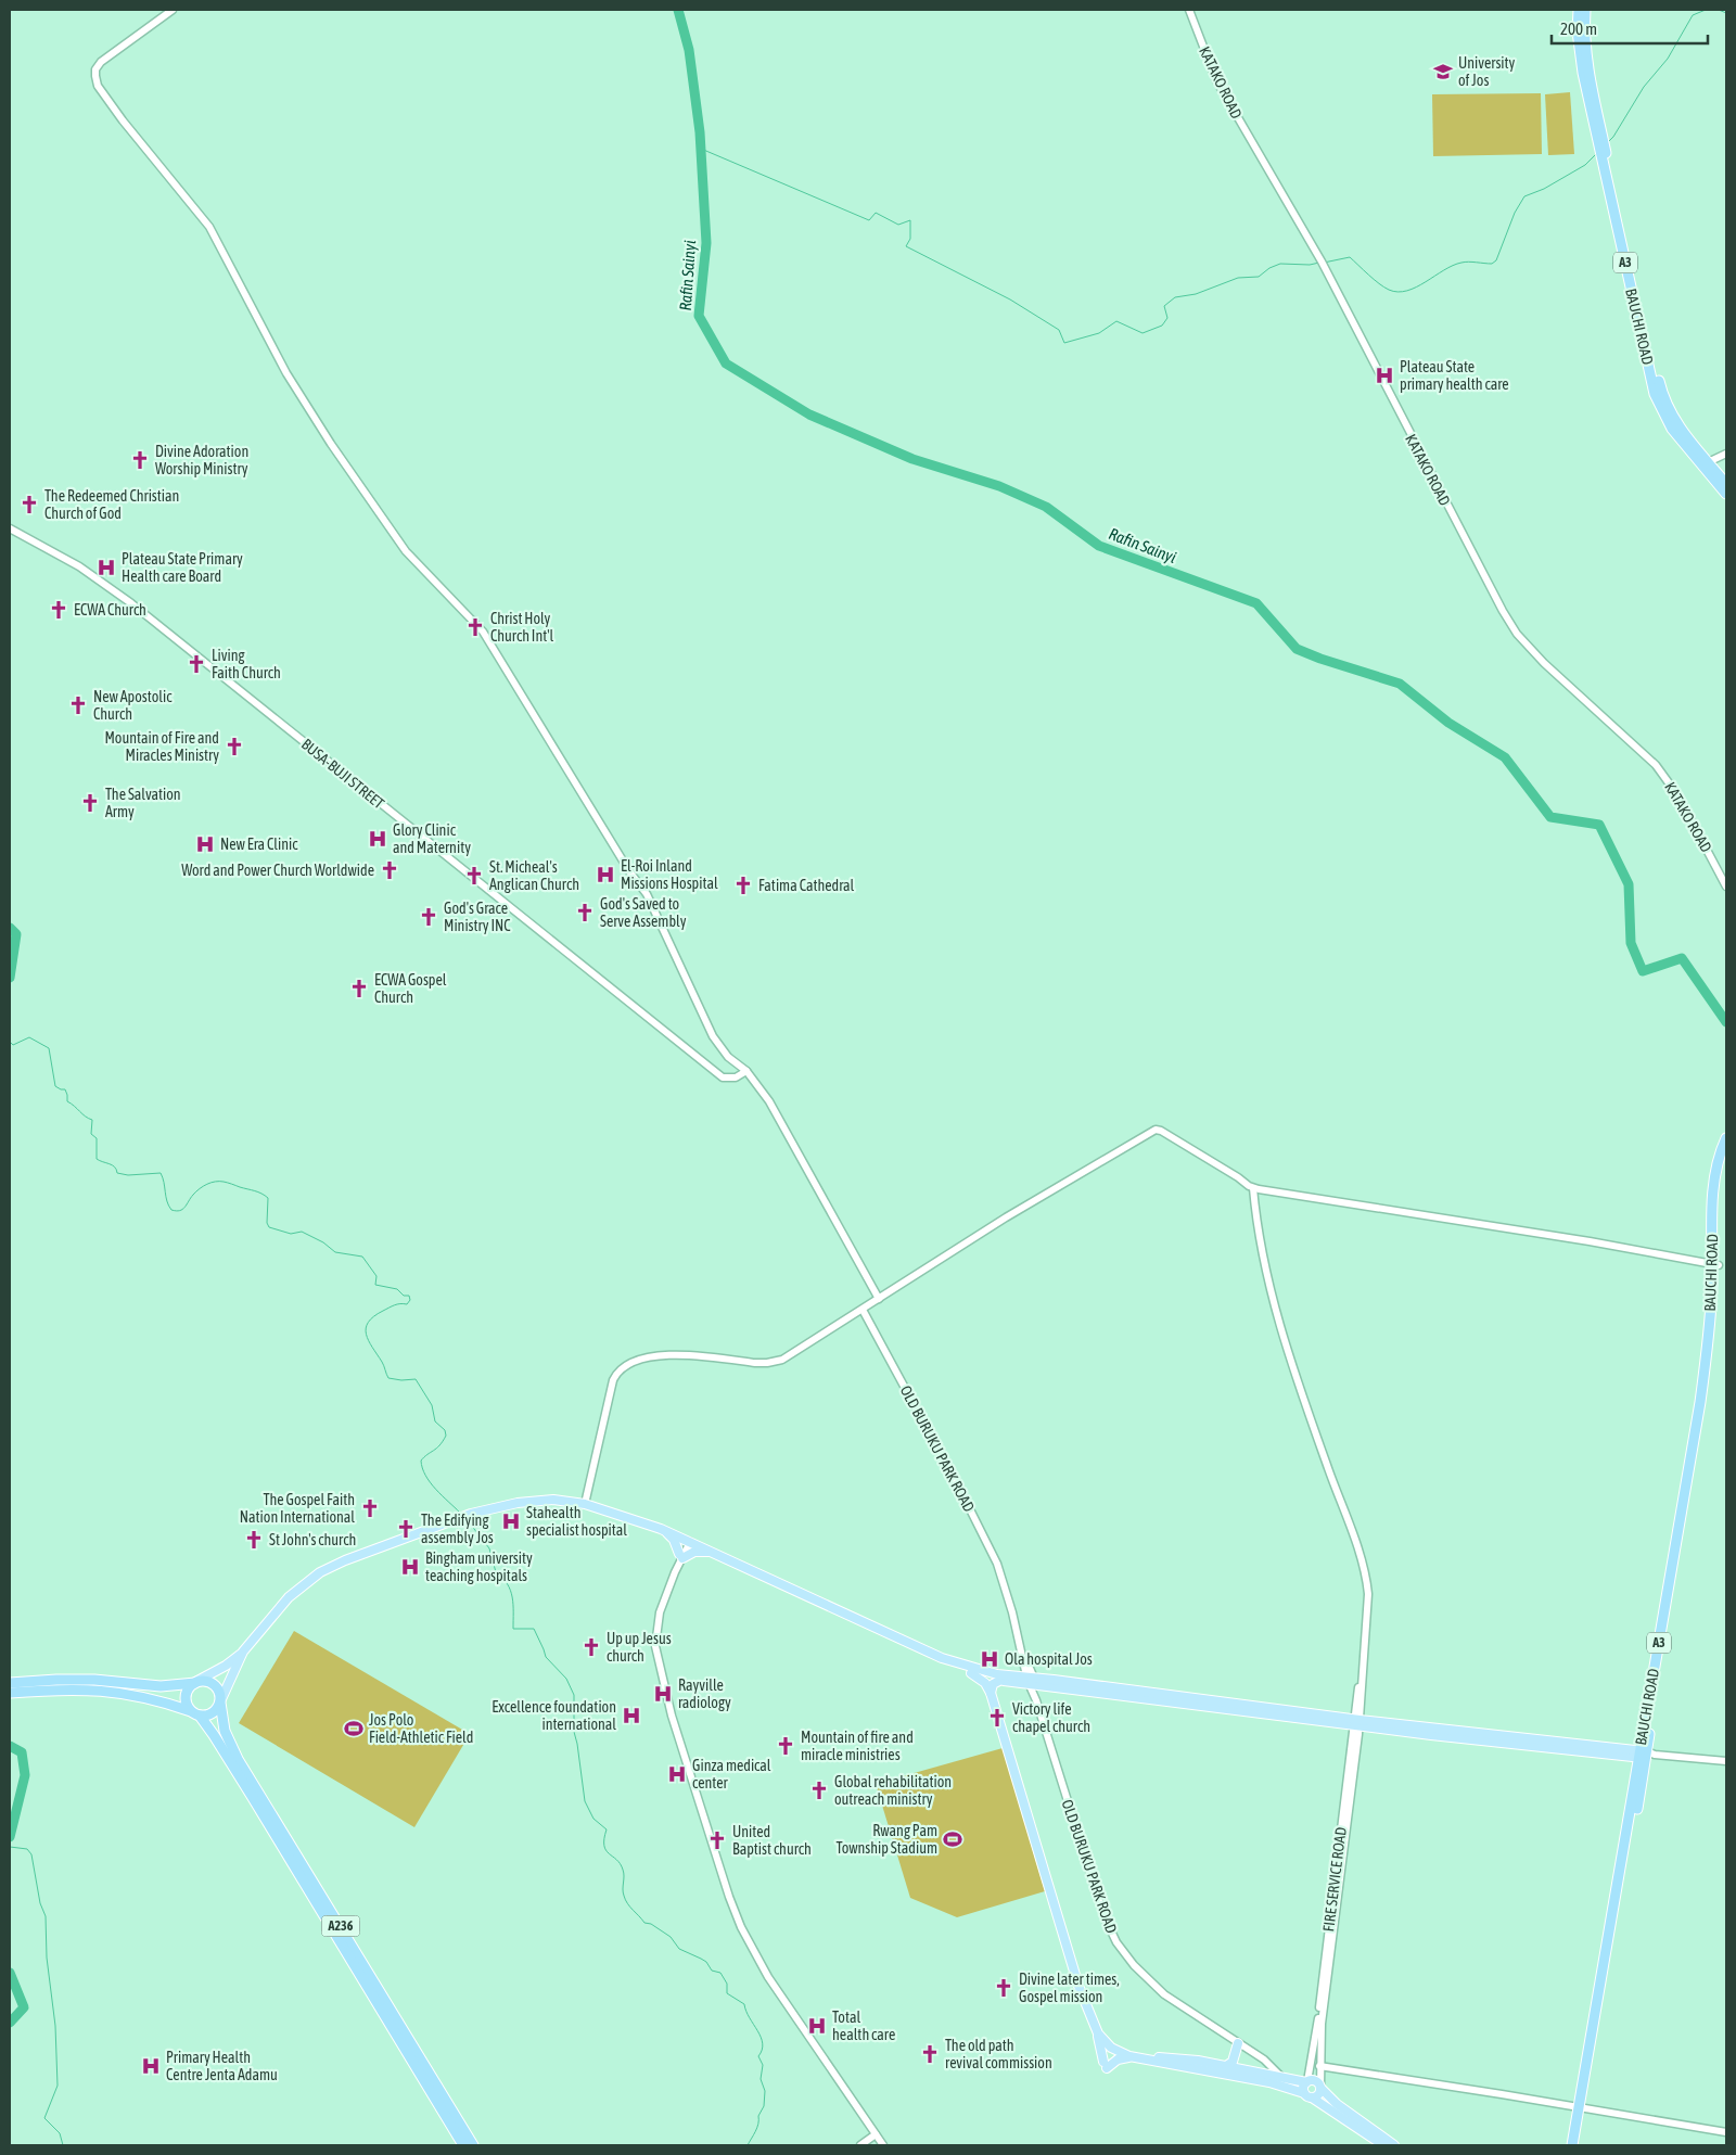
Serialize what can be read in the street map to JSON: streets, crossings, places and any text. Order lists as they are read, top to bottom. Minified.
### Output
{"streets":{"highway":["A3","BAUCHI ROAD","A236"],"street":["KATAKO ROAD","BUSA-BUJI STREET","OLD BURUKU PARK ROAD","FIRE SERVICE ROAD"]},"water":["Rafin Sainyi"],"places":{"school or university":["University of Jos"],"hospital":["Plateau State primary health care","Plateau State Primary Health care Board","Glory Clinic and Maternity","New Era Clinic","El-Roi Inland Missions Hospital","Stahealth specialist hospital","Bingham university teaching hospitals","Ola hospital Jos","Rayville radiology","Excellence foundation international","Ginza medical center","Total health care","Primary Health Centre Jenta Adamu"],"church":["Divine Adoration Worship Ministry","The Redeemed Christian Church of God","ECWA Church","Christ Holy Church Int'l","Living Faith Church","New Apostolic Church","Mountain of Fire and Miracles Ministry","The Salvation Army","Word and Power Church Worldwide","St. Micheal's Anglican Church","Fatima Cathedral","God's Saved to Serve Assembly","God's Grace Ministry INC","ECWA Gospel Church","The Gospel Faith Nation International","The Edifying assembly Jos","St John's church","Up up Jesus church","Victory life chapel church","Mountain of fire and miracle ministries","Global rehabilitation outreach ministry","United Baptist church","Divine later times, Gospel mission","The old path revival commission"],"sports":["Jos Polo Field-Athletic Field","Rwang Pam Township Stadium"]},"scale_bar":"200 m"}
